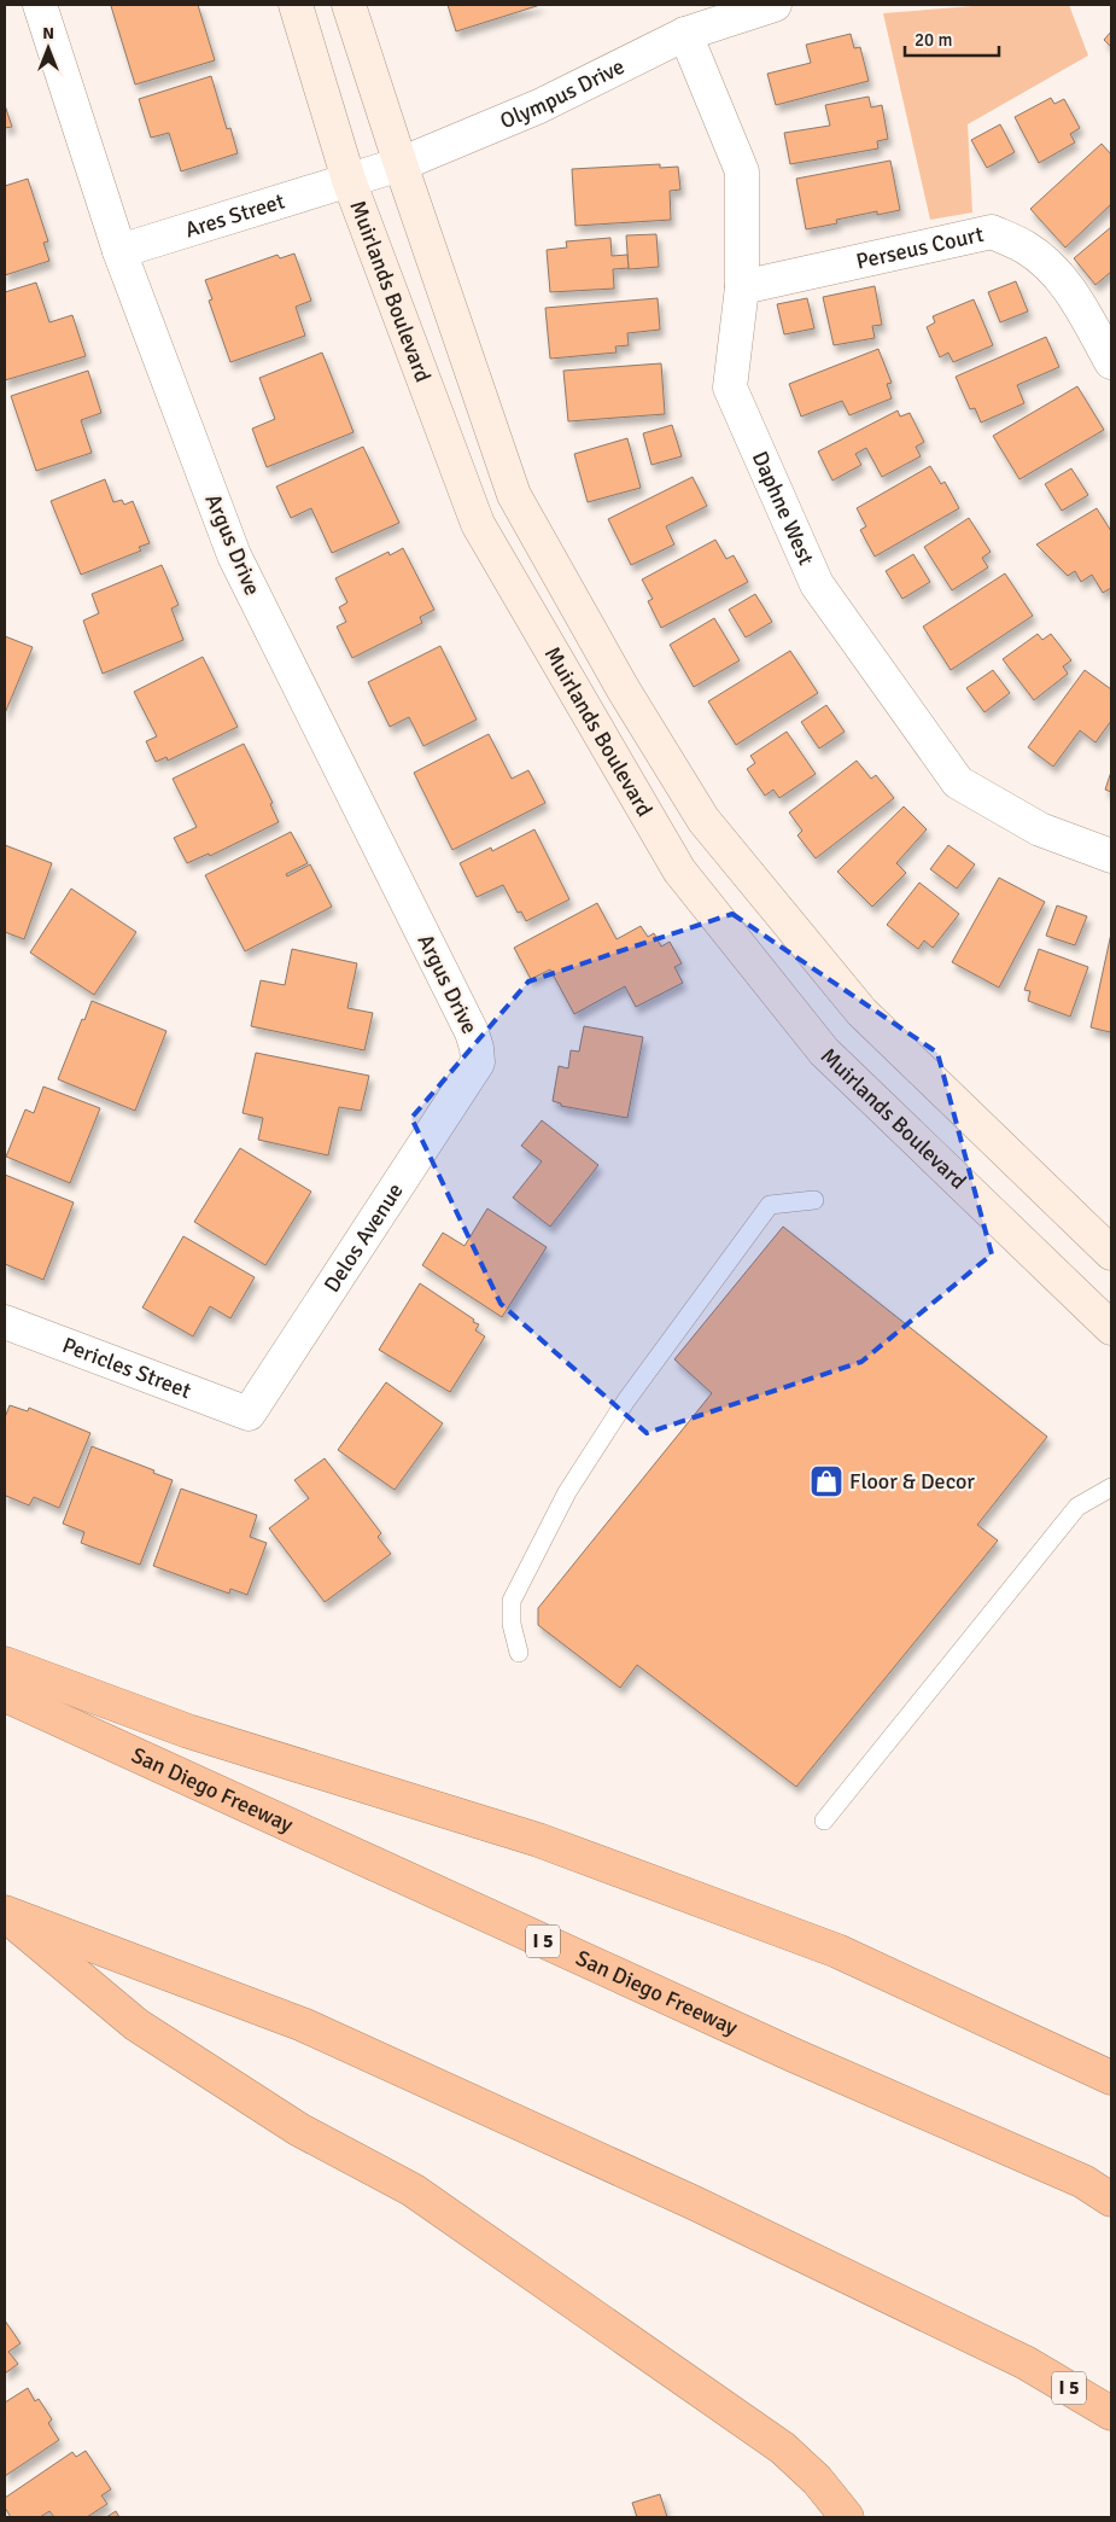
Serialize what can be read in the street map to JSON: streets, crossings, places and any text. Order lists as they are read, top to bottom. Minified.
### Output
{"streets":{"highway":["San Diego Freeway","I 5"],"main road":["Muirlands Boulevard"],"street":["Olympus Drive","Ares Street","Perseus Court","Daphne West","Argus Drive","Delos Avenue","Pericles Street"]},"crossings":[["Olympus Drive","Ares Street"],["Olympus Drive","Muirlands Boulevard"],["Olympus Drive","Daphne West"],["Ares Street","Muirlands Boulevard"],["Ares Street","Argus Drive"],["Perseus Court","Daphne West"],["Argus Drive","Delos Avenue"],["Delos Avenue","Pericles Street"]],"places":{"shop":["Floor & Decor"]},"scale_bar":"20 m","north":"top"}
